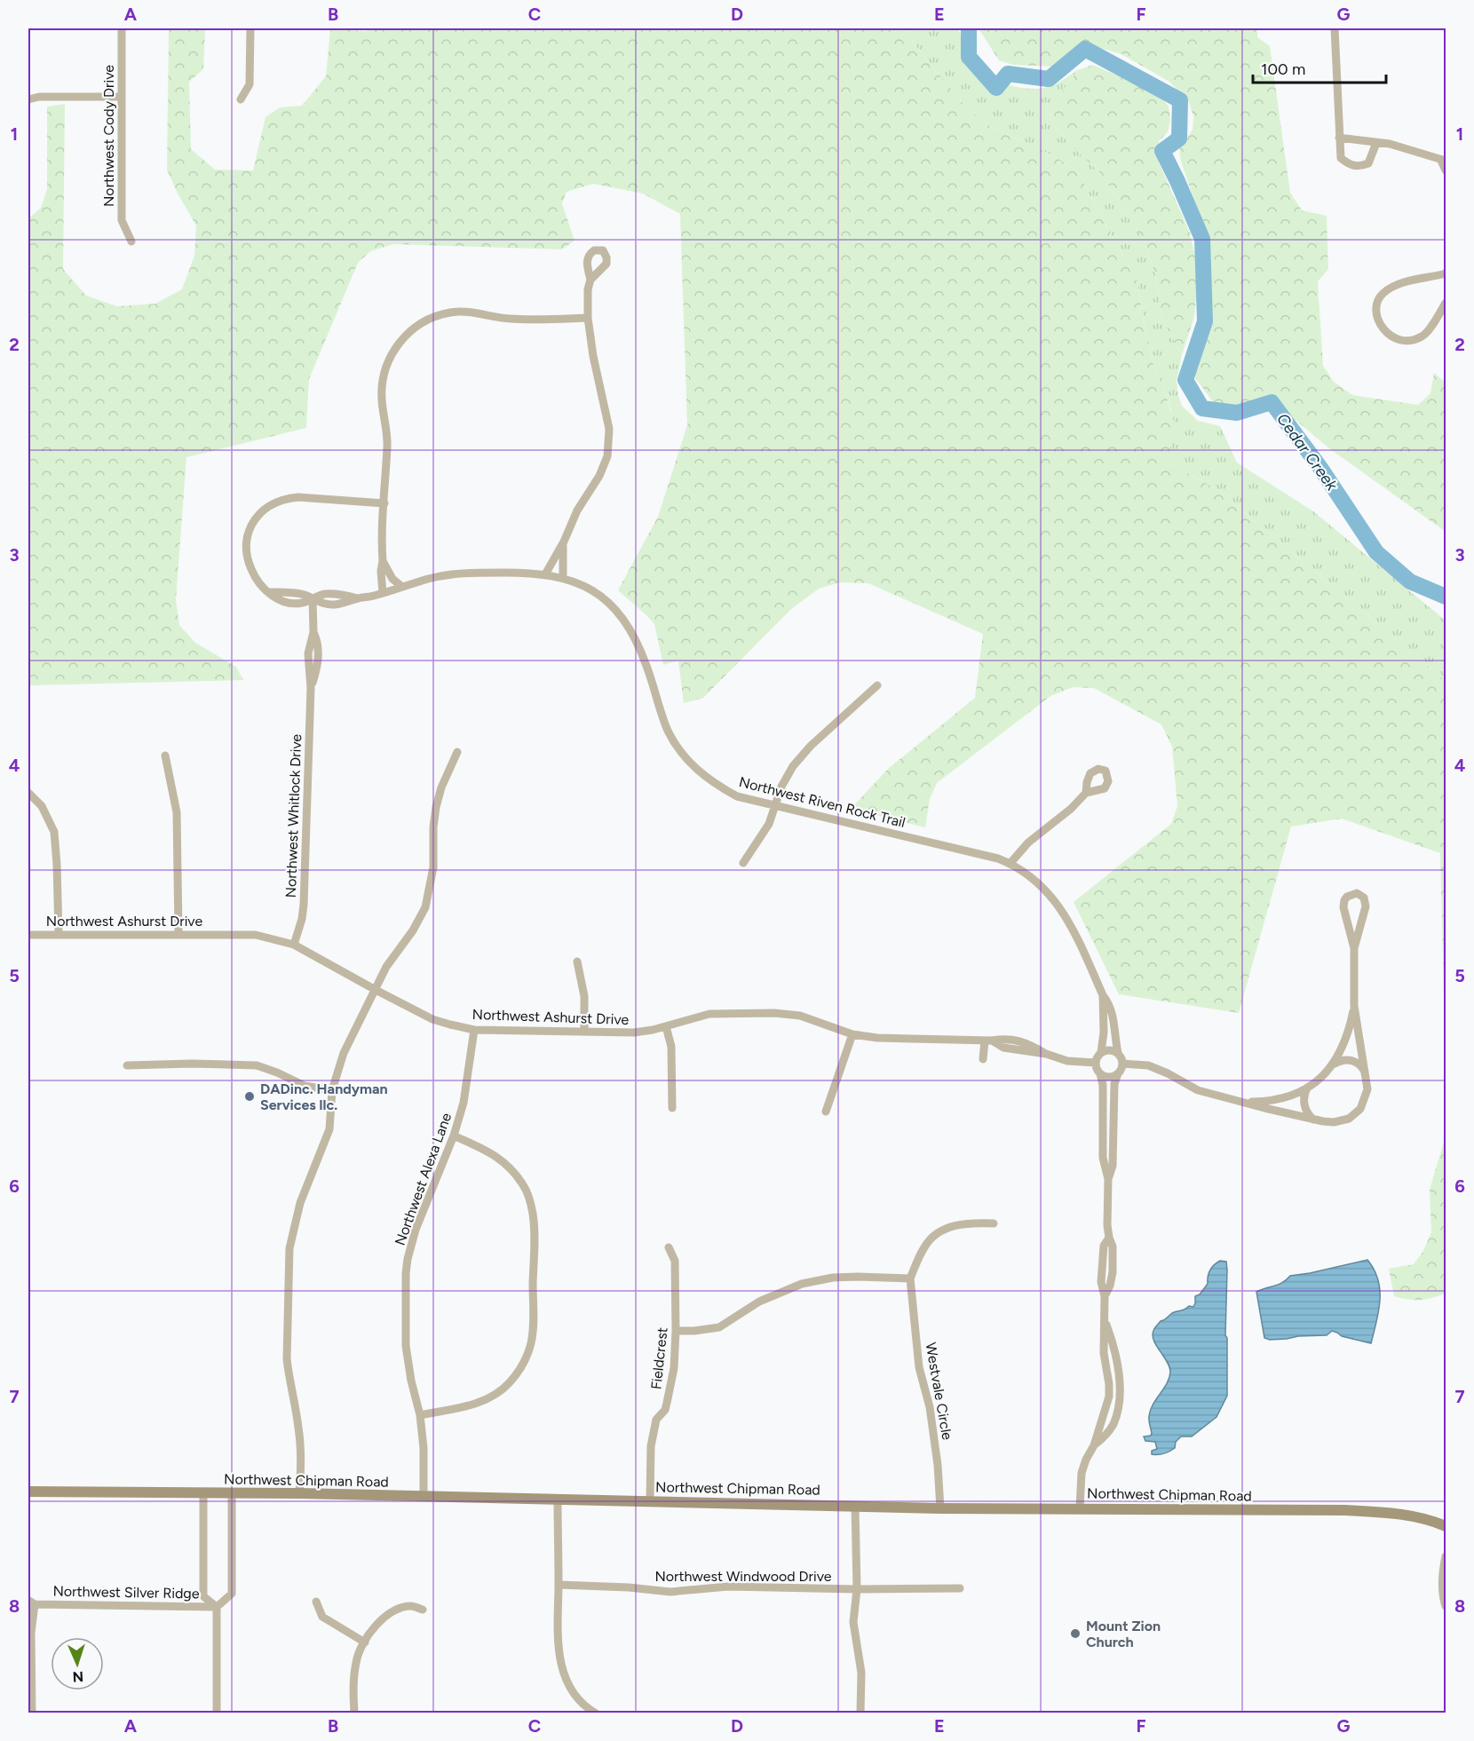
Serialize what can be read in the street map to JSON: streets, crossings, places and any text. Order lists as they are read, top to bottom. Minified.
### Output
{"streets":{"main road":["Northwest Chipman Road"],"street":["Northwest Cody Drive","Northwest Riven Rock Trail","Northwest Whitlock Drive","Northwest Ashurst Drive","Northwest Alexa Lane","Fieldcrest","Westvale Circle","Northwest Windwood Drive","Northwest Silver Ridge"]},"crossings":[["Northwest Riven Rock Trail","Northwest Whitlock Drive"],["Northwest Riven Rock Trail","Northwest Ashurst Drive"],["Northwest Whitlock Drive","Northwest Ashurst Drive"],["Northwest Ashurst Drive","Northwest Alexa Lane"],["Northwest Alexa Lane","Northwest Chipman Road"],["Fieldcrest","Northwest Chipman Road"],["Westvale Circle","Northwest Chipman Road"]],"water":["Cedar Creek"],"places":["DADinc. Handyman Services llc.","Mount Zion Church"],"scale_bar":"100 m","north":"bottom","grid":{"columns":["A","B","C","D","E","F","G"],"rows":["1","2","3","4","5","6","7","8"]}}
